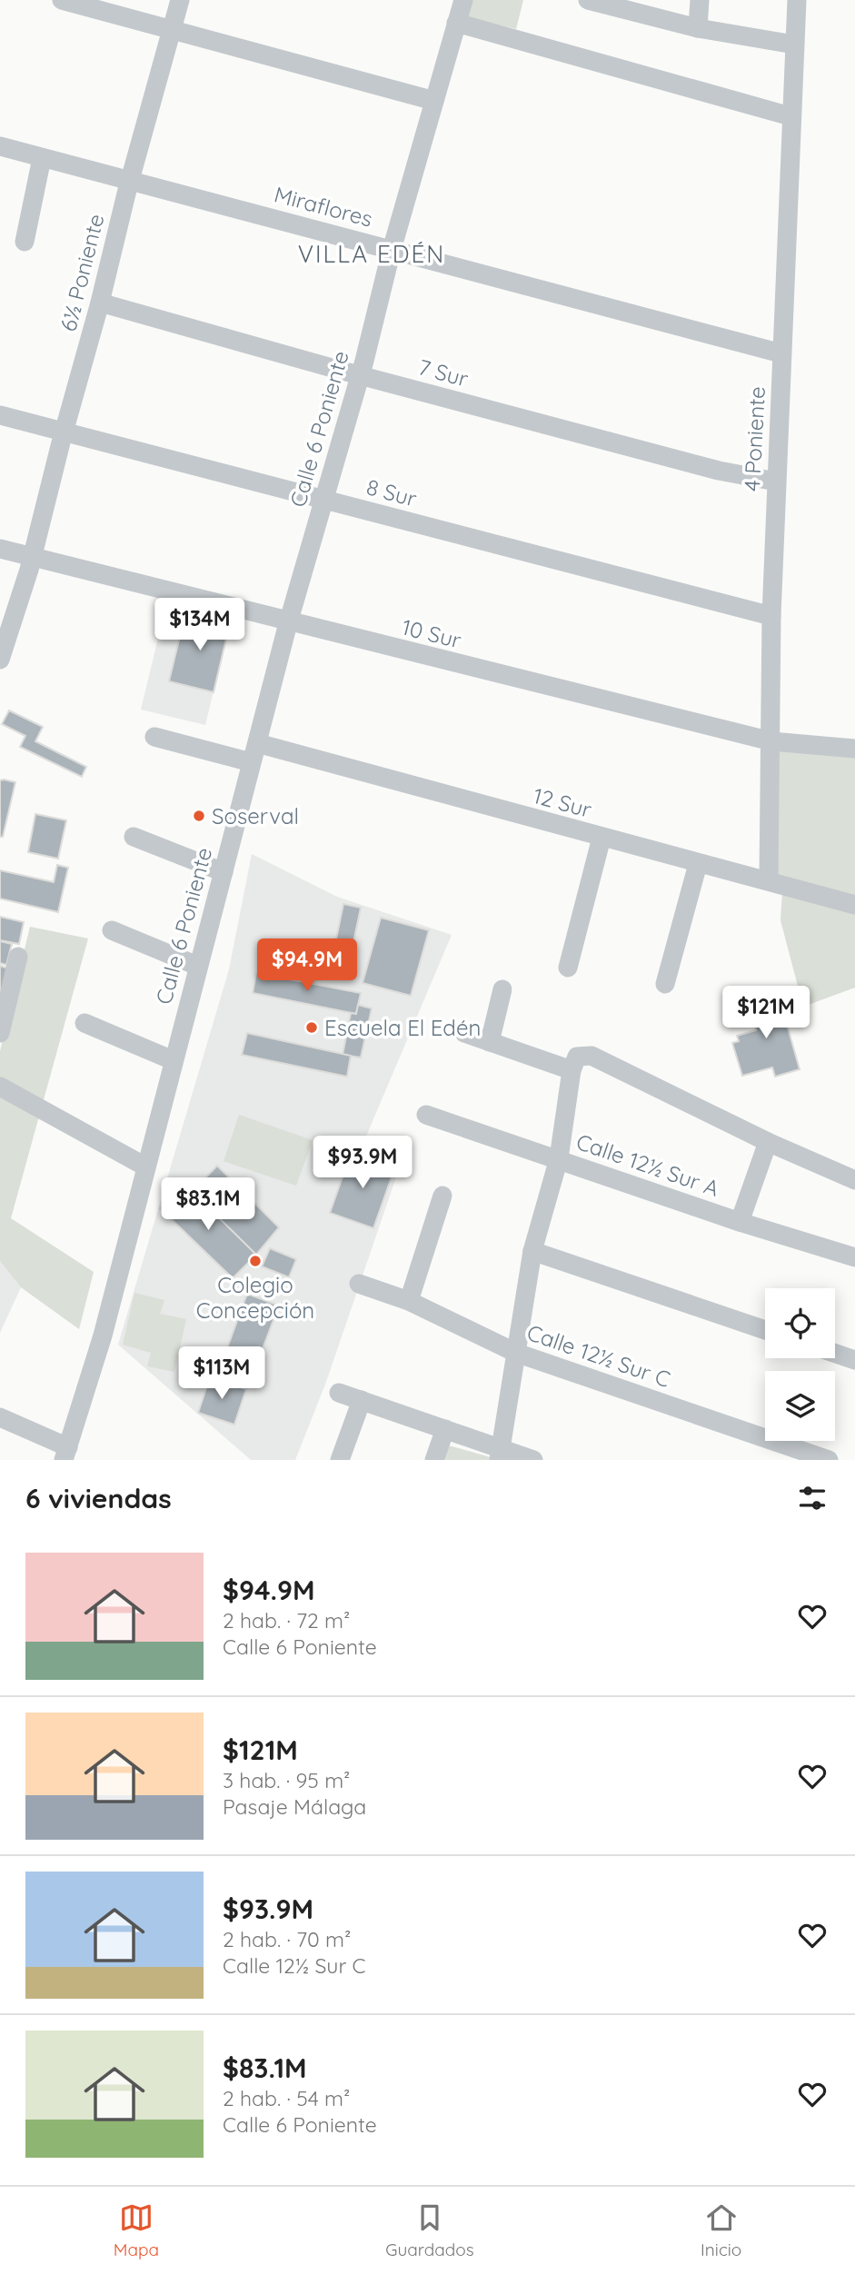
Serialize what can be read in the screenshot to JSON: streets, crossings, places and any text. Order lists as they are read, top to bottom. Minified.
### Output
{"streets":{"street":["Miraflores","6½ Poniente","7 Sur","Calle 6 Poniente","4 Poniente","8 Sur","10 Sur","12 Sur","Calle 12½ Sur A","Calle 12½ Sur C"]},"crossings":[["Miraflores","6½ Poniente"],["Miraflores","Calle 6 Poniente"],["Miraflores","4 Poniente"],["6½ Poniente","7 Sur"],["6½ Poniente","8 Sur"],["6½ Poniente","10 Sur"],["7 Sur","Calle 6 Poniente"],["7 Sur","4 Poniente"],["Calle 6 Poniente","8 Sur"],["Calle 6 Poniente","10 Sur"],["Calle 6 Poniente","12 Sur"],["4 Poniente","8 Sur"],["4 Poniente","10 Sur"],["4 Poniente","12 Sur"]],"districts":["VILLA EDÉN"],"places":["Soserval","Escuela El Edén","Colegio Concepción"],"page":{"price":["$134M","$94.9M","$121M","$93.9M","$83.1M","$113M"],"heading":"6 viviendas","list":[{"name":"$94.9M","note":"2 hab. · 72 m² · Calle 6 Poniente"},{"name":"$121M","note":"3 hab. · 95 m² · Pasaje Málaga"},{"name":"$93.9M","note":"2 hab. · 70 m² · Calle 12½ Sur C"},{"name":"$83.1M","note":"2 hab. · 54 m² · Calle 6 Poniente"}],"tabs":["Mapa","Guardados","Inicio"]}}
